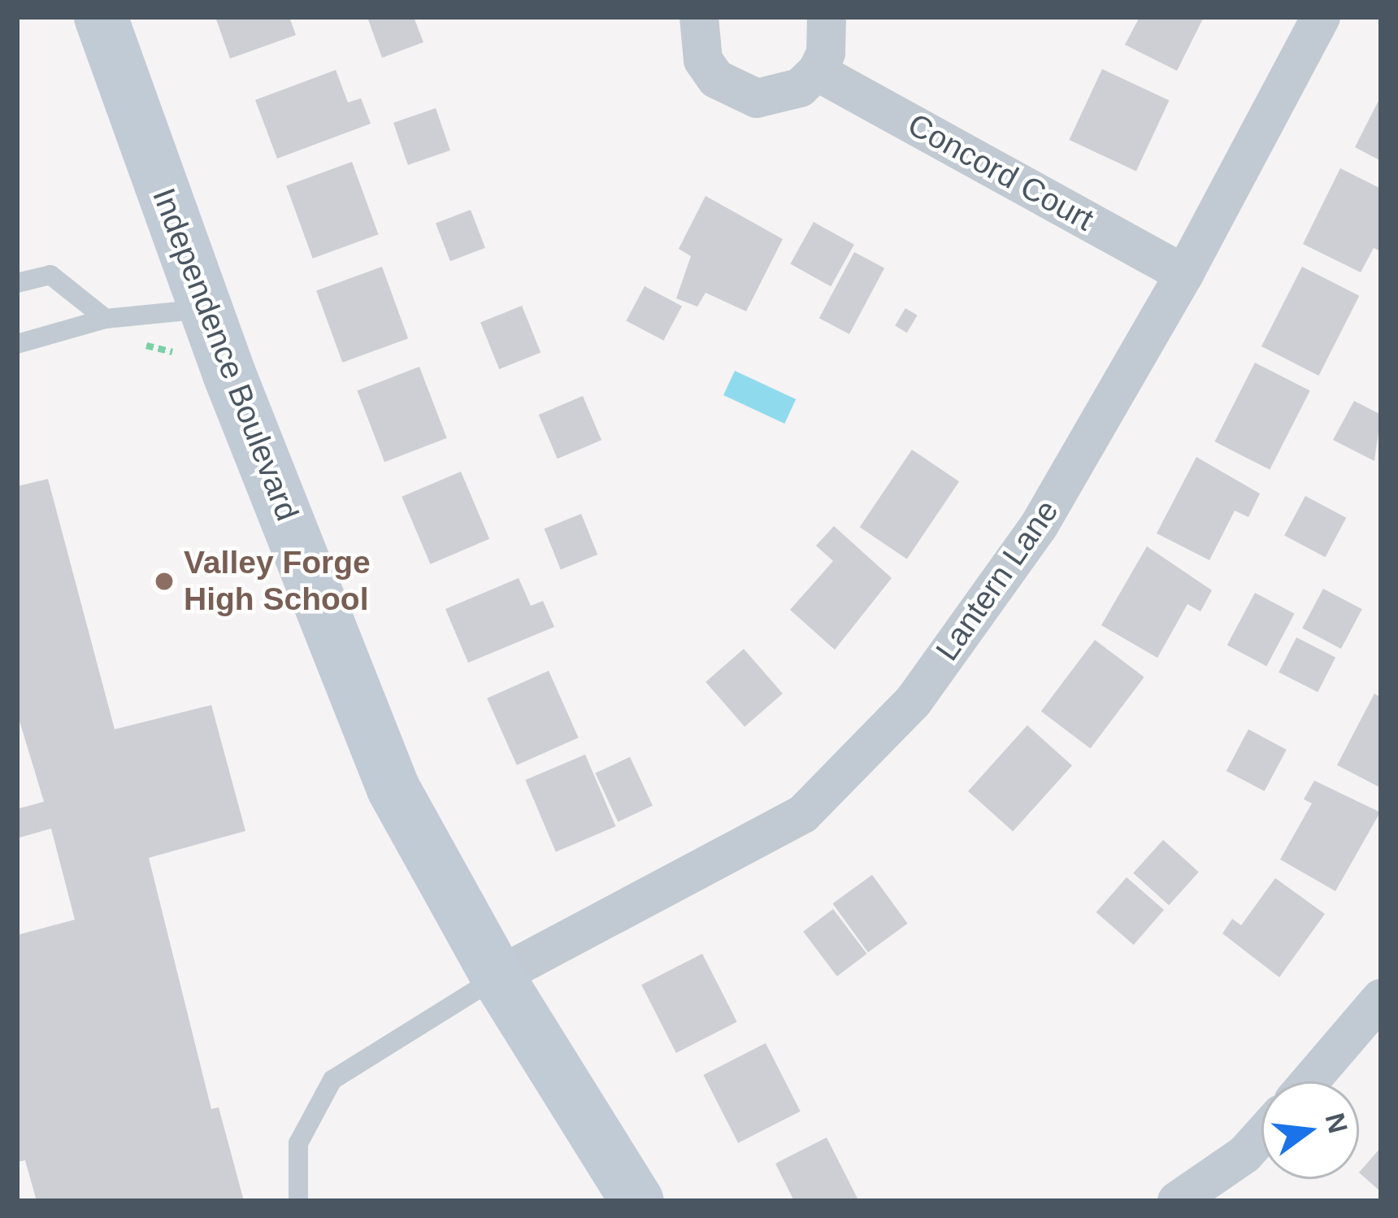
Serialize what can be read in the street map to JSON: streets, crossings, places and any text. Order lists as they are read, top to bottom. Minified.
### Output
{"streets":{"street":["Concord Court","Independence Boulevard","Lantern Lane"]},"crossings":[["Concord Court","Lantern Lane"],["Independence Boulevard","Lantern Lane"]],"places":["Valley Forge High School"],"north":"right"}
